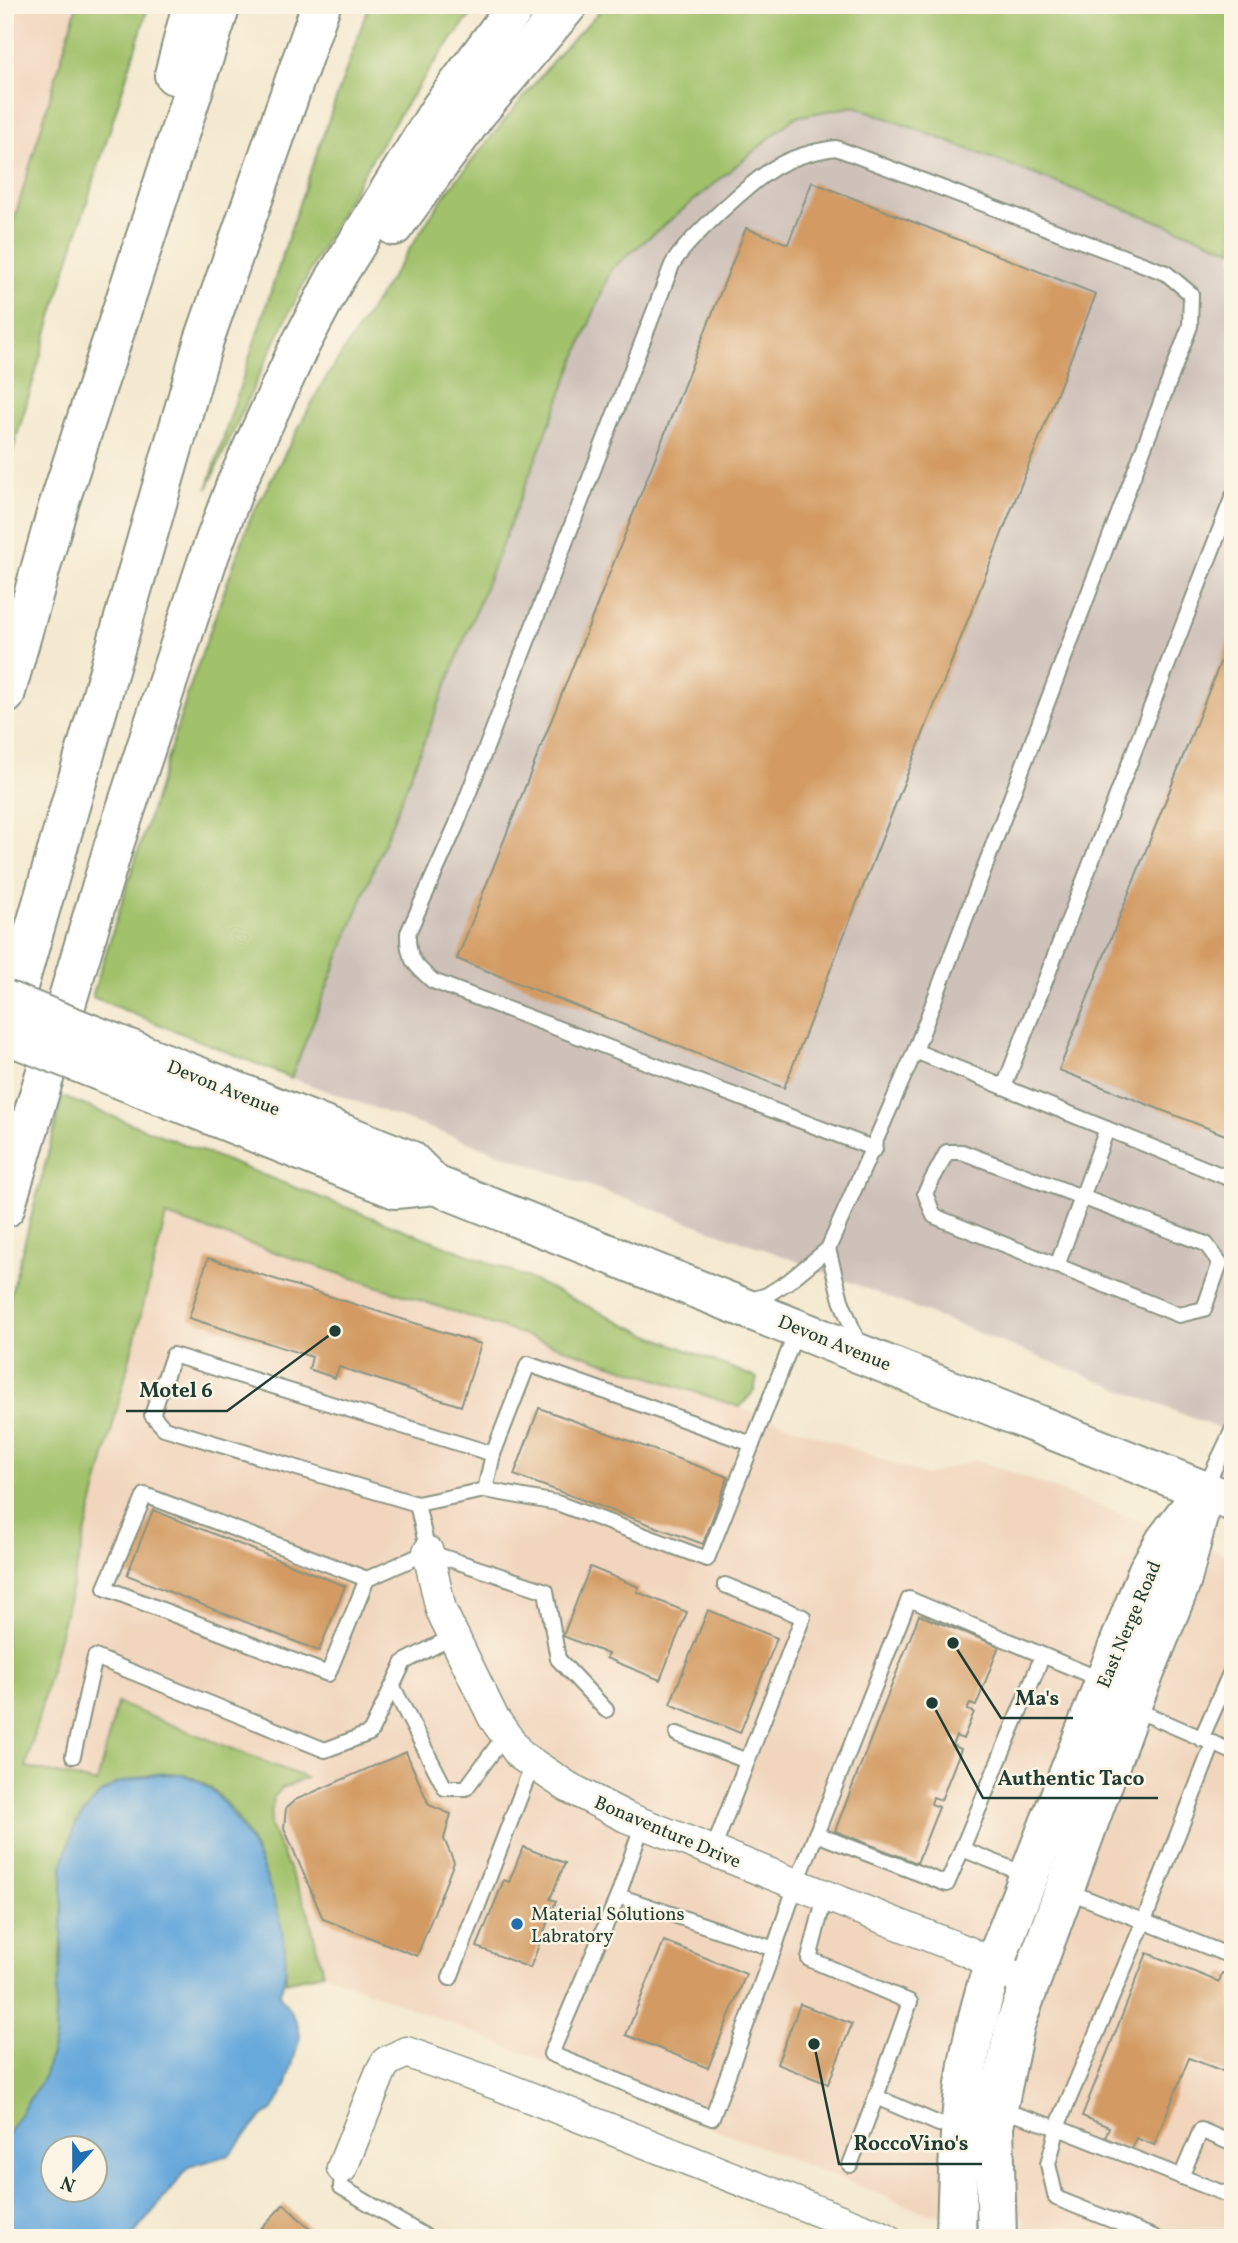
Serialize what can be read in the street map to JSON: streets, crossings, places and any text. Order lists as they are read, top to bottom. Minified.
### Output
{"streets":{"main road":["Devon Avenue","East Nerge Road"],"street":["Bonaventure Drive"]},"crossings":[["Devon Avenue","East Nerge Road"],["East Nerge Road","Bonaventure Drive"]],"places":["Motel 6","Ma's","Authentic Taco","Material Solutions Labratory","RoccoVino's"],"north":"bottom"}
